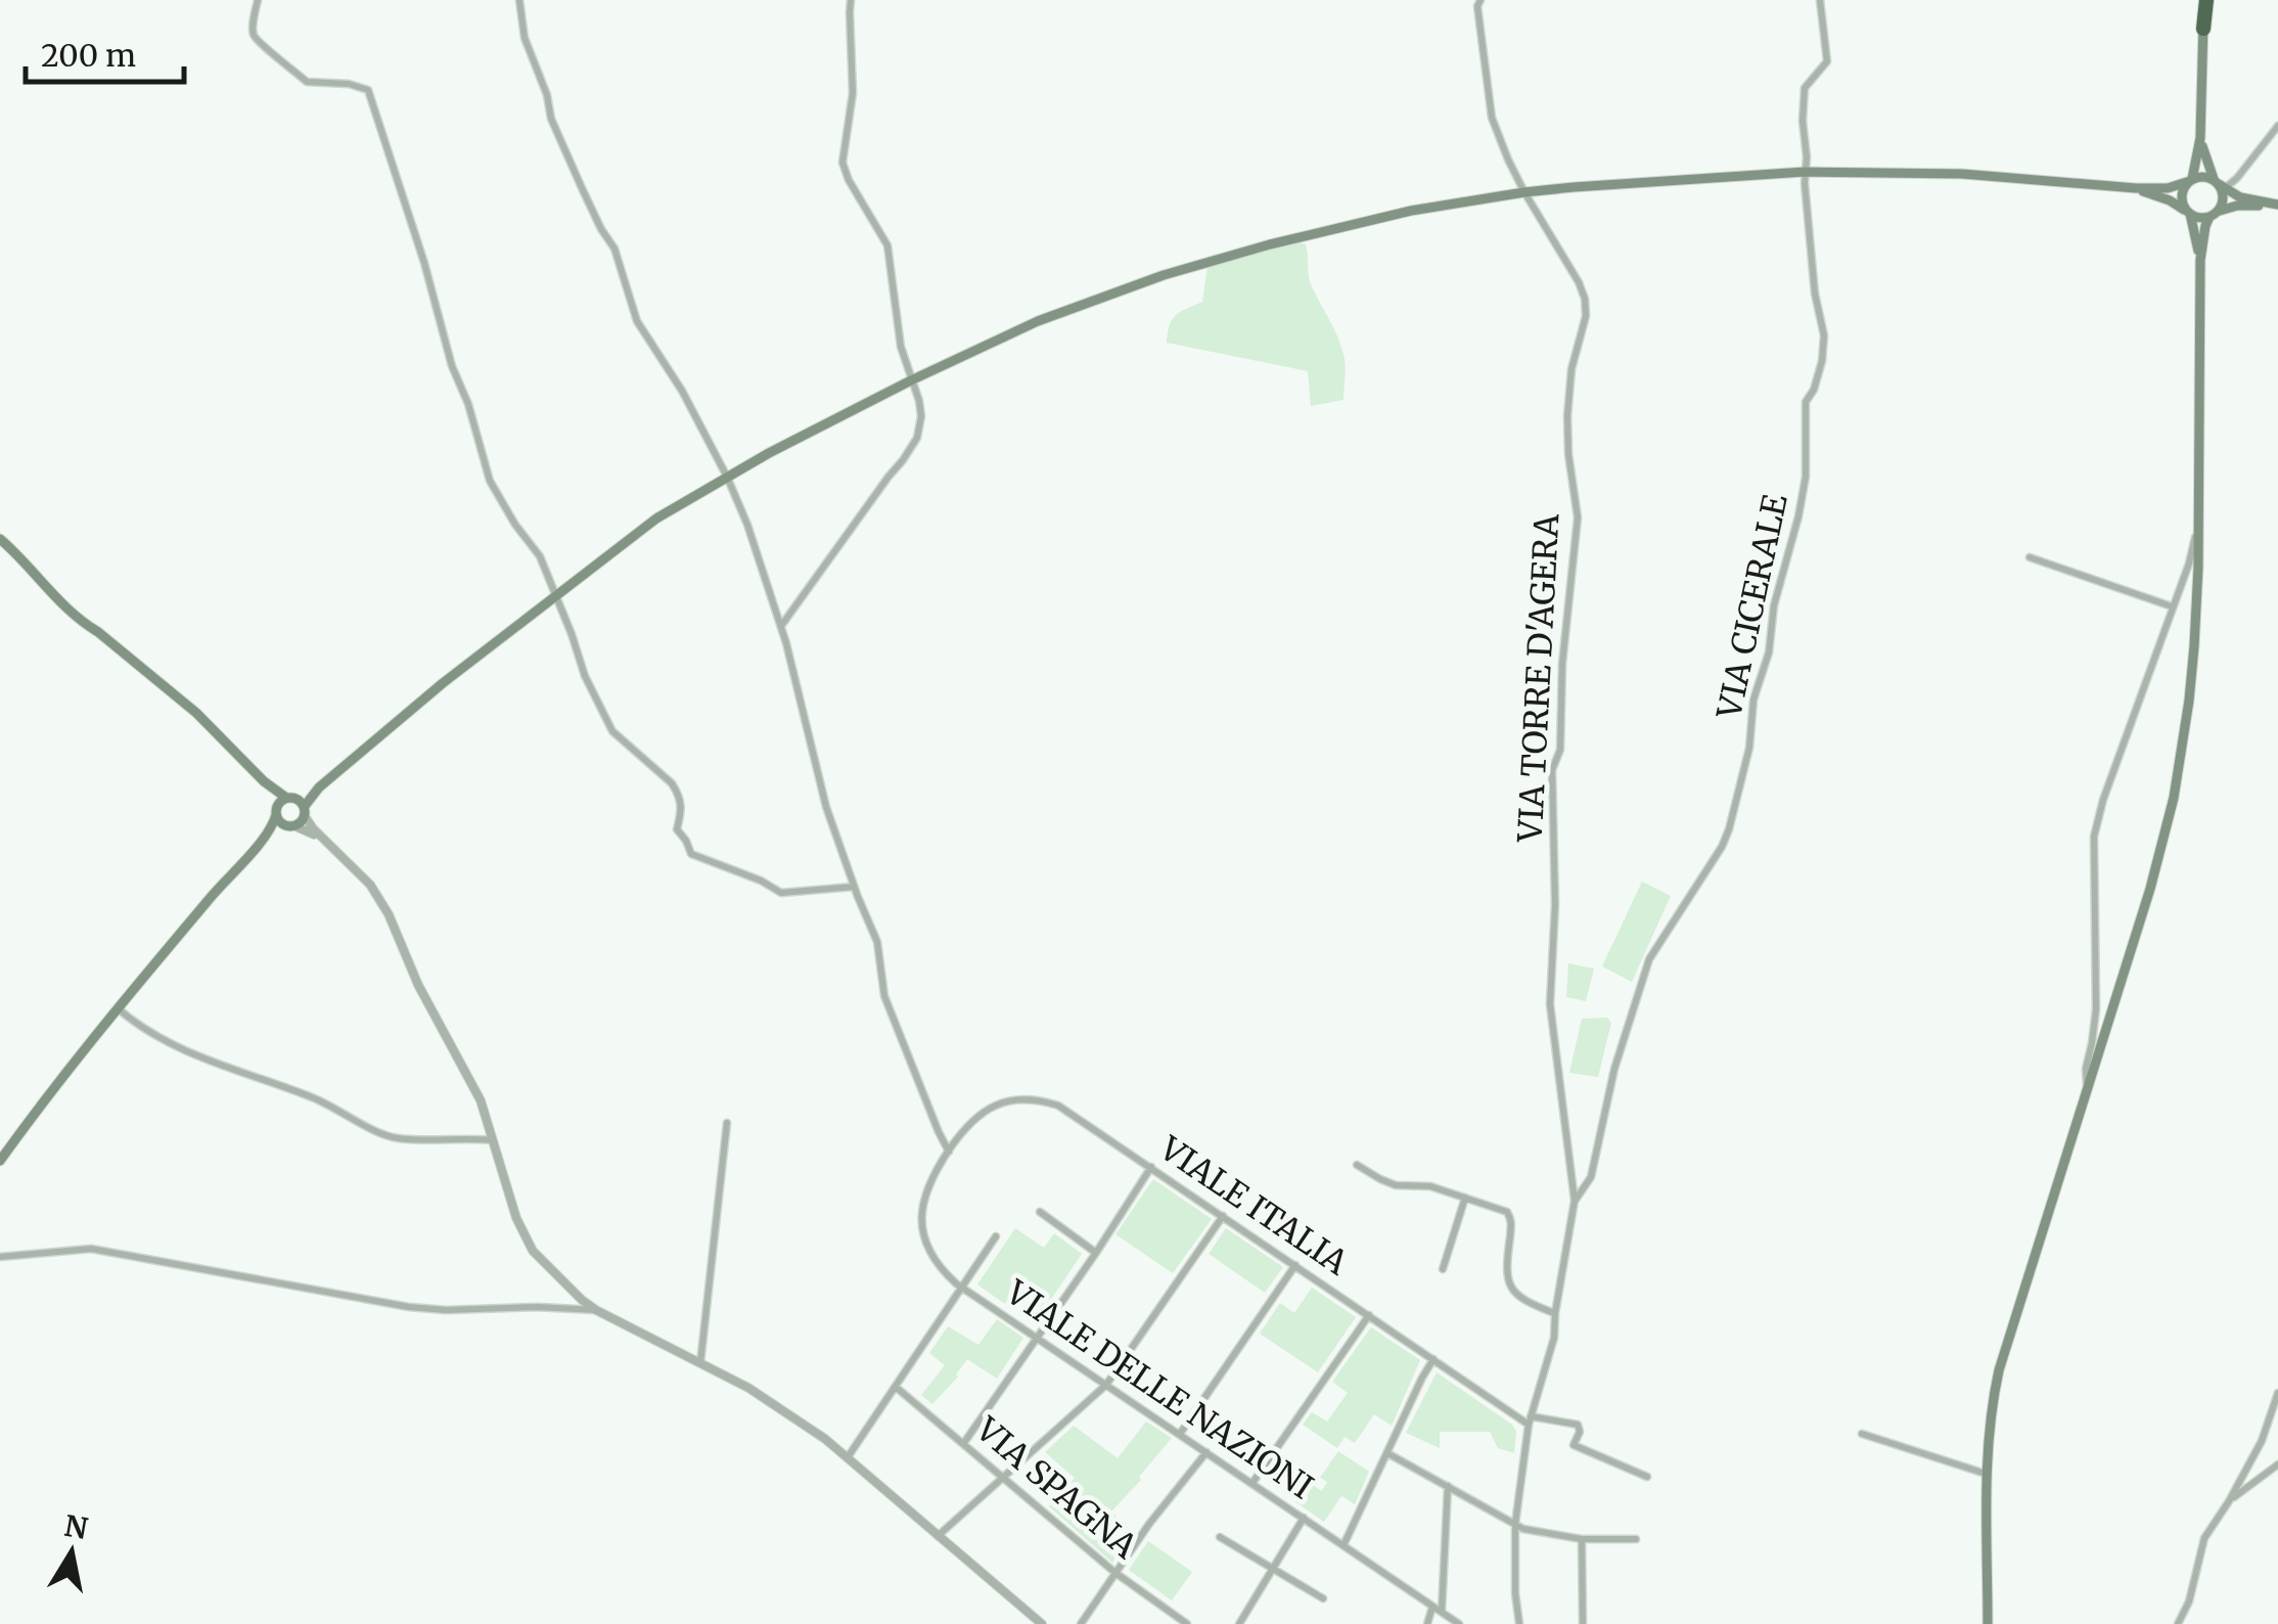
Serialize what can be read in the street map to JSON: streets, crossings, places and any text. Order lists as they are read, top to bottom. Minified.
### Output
{"streets":{"street":["VIA CICERALE","VIA TORRE D'AGERA","VIALE ITALIA","VIALE DELLE NAZIONI","VIA SPAGNA"]},"crossings":[["VIA CICERALE","VIA TORRE D'AGERA"],["VIA TORRE D'AGERA","VIALE ITALIA"],["VIALE ITALIA","VIALE DELLE NAZIONI"]],"scale_bar":"200 m","north":"top"}
